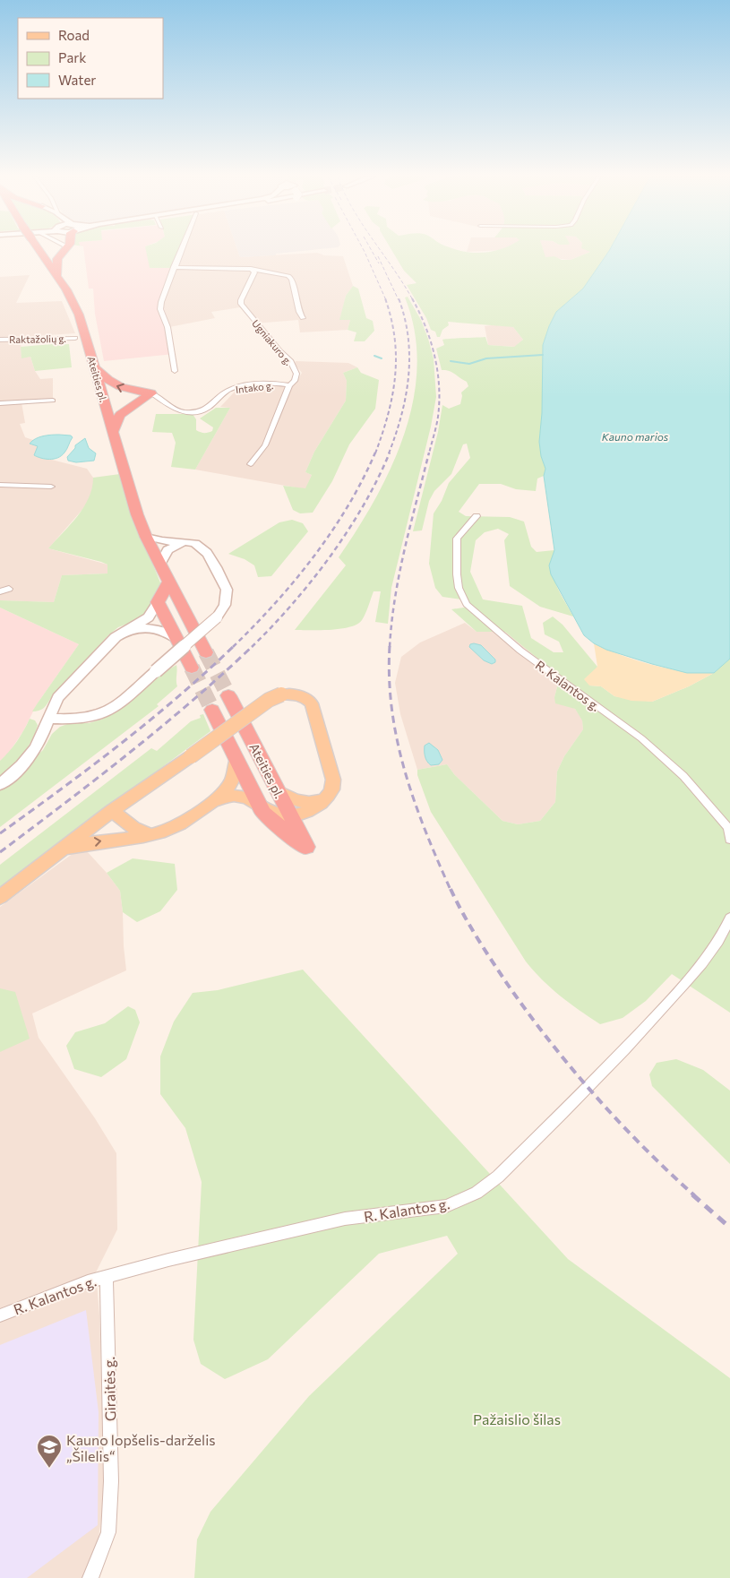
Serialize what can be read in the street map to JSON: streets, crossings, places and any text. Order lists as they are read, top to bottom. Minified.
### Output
{"streets":{"highway":["Ateities pl."],"street":["Raktažolių g.","Ugniakuro g.","Intako g.","R. Kalantos g.","Giraitės g."]},"crossings":[["Ugniakuro g.","Intako g."],["R. Kalantos g.","Giraitės g."]],"water":["Kauno marios"],"parks":["Pažaislio šilas"],"places":{"school or university":["Kauno lopšelis-darželis „Šilelis“"]},"legend":["Road","Park","Water"]}
